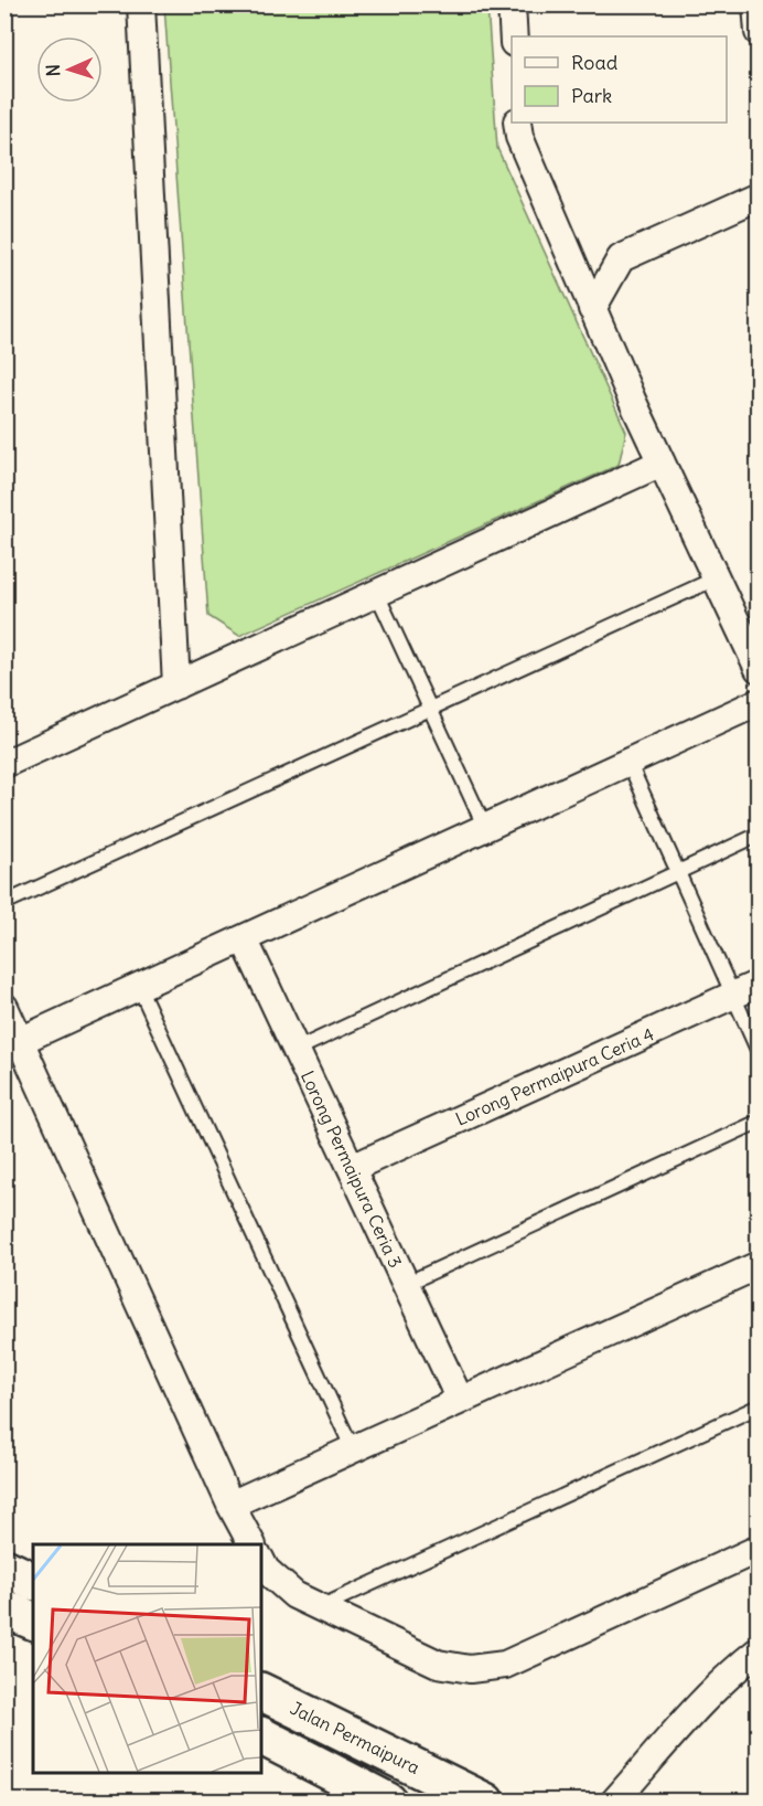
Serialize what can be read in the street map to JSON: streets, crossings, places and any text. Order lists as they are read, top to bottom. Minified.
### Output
{"streets":{"main road":["Jalan Permaipura"],"street":["Lorong Permaipura Ceria 4","Lorong Permaipura Ceria 3"]},"crossings":[["Lorong Permaipura Ceria 4","Lorong Permaipura Ceria 3"]],"legend":["Road","Park"],"north":"left"}
